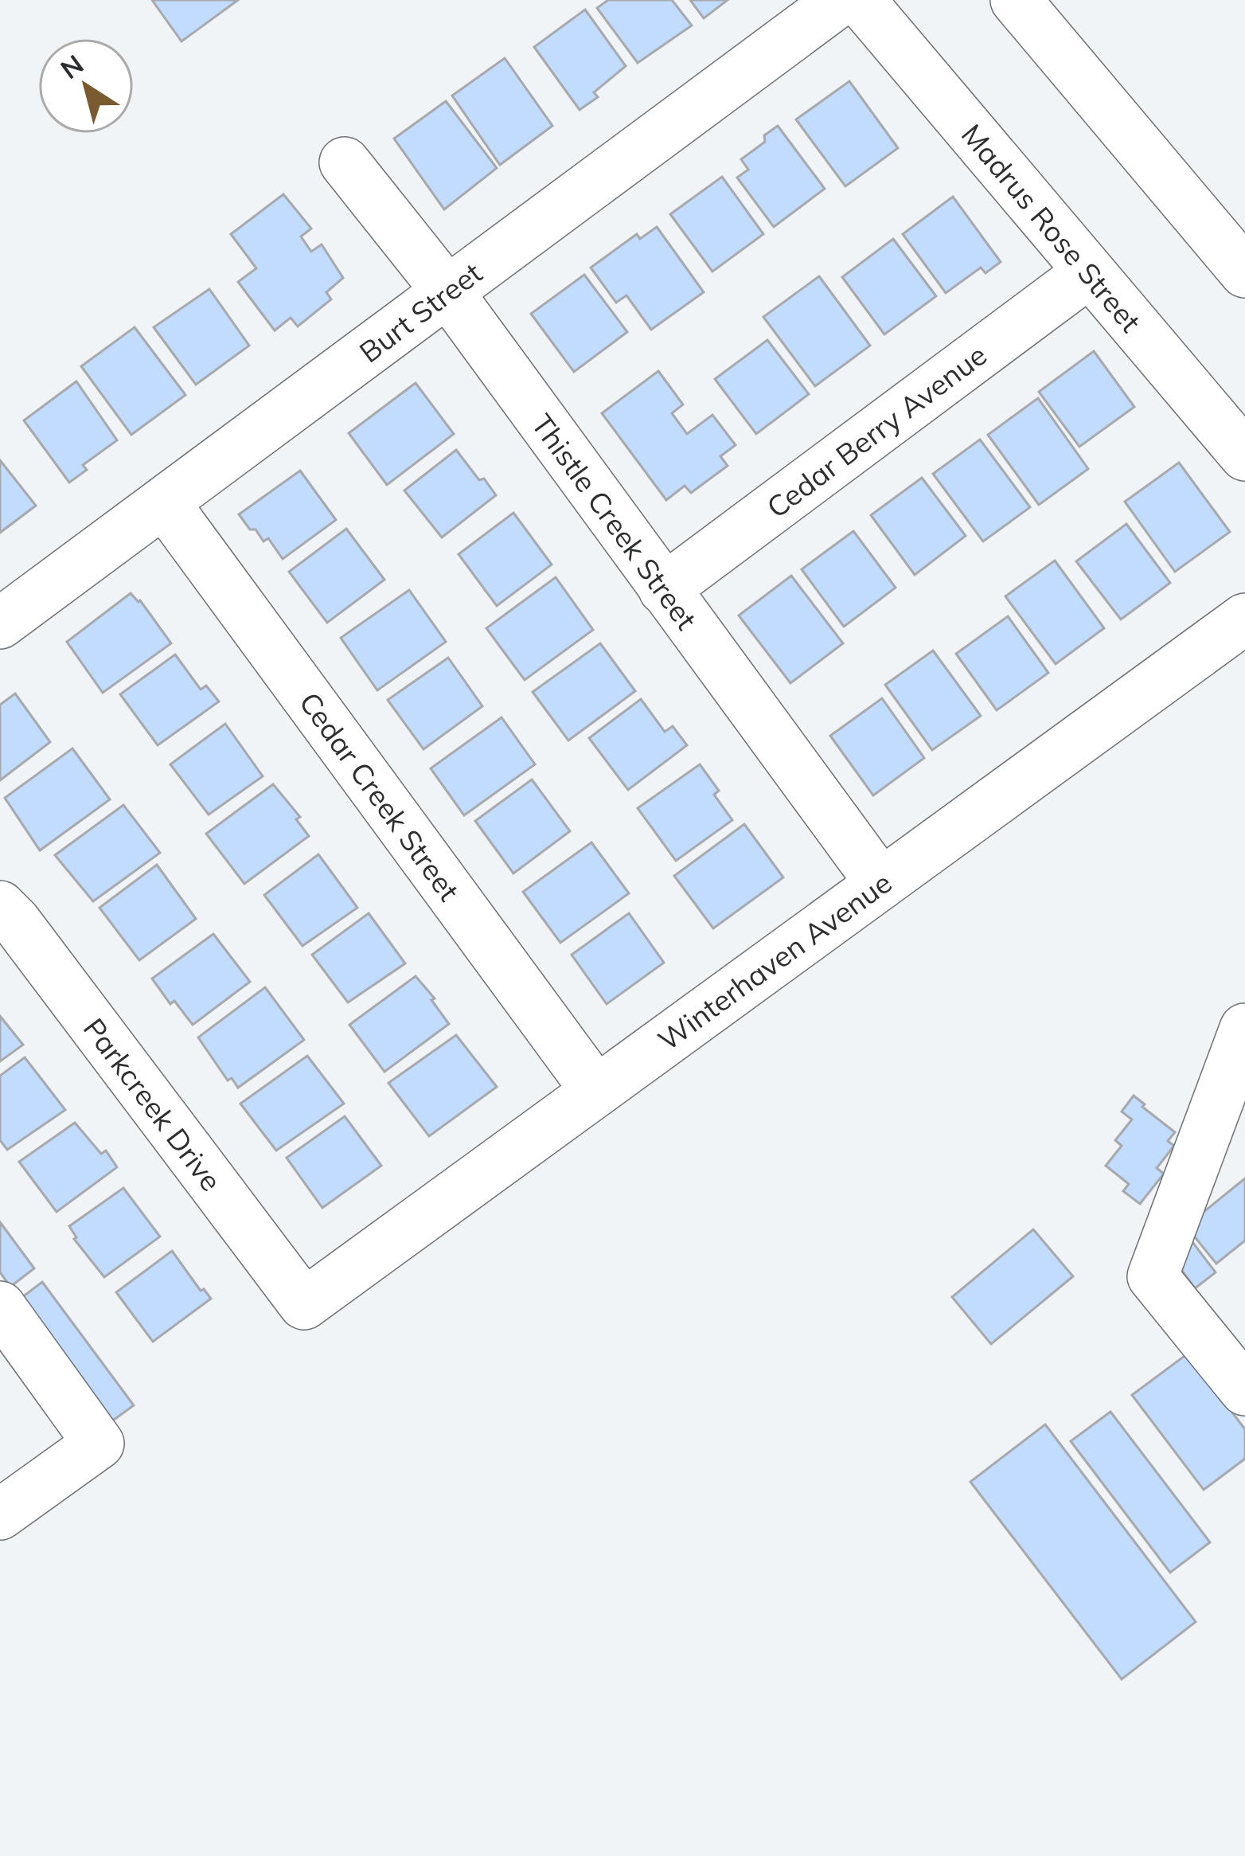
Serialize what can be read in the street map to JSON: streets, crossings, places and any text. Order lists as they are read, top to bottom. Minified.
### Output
{"streets":{"street":["Madrus Rose Street","Burt Street","Cedar Berry Avenue","Thistle Creek Street","Cedar Creek Street","Winterhaven Avenue","Parkcreek Drive"]},"crossings":[["Madrus Rose Street","Cedar Berry Avenue"],["Burt Street","Thistle Creek Street"],["Burt Street","Cedar Creek Street"],["Cedar Berry Avenue","Thistle Creek Street"],["Thistle Creek Street","Winterhaven Avenue"],["Cedar Creek Street","Winterhaven Avenue"],["Winterhaven Avenue","Parkcreek Drive"]],"north":"top left"}
